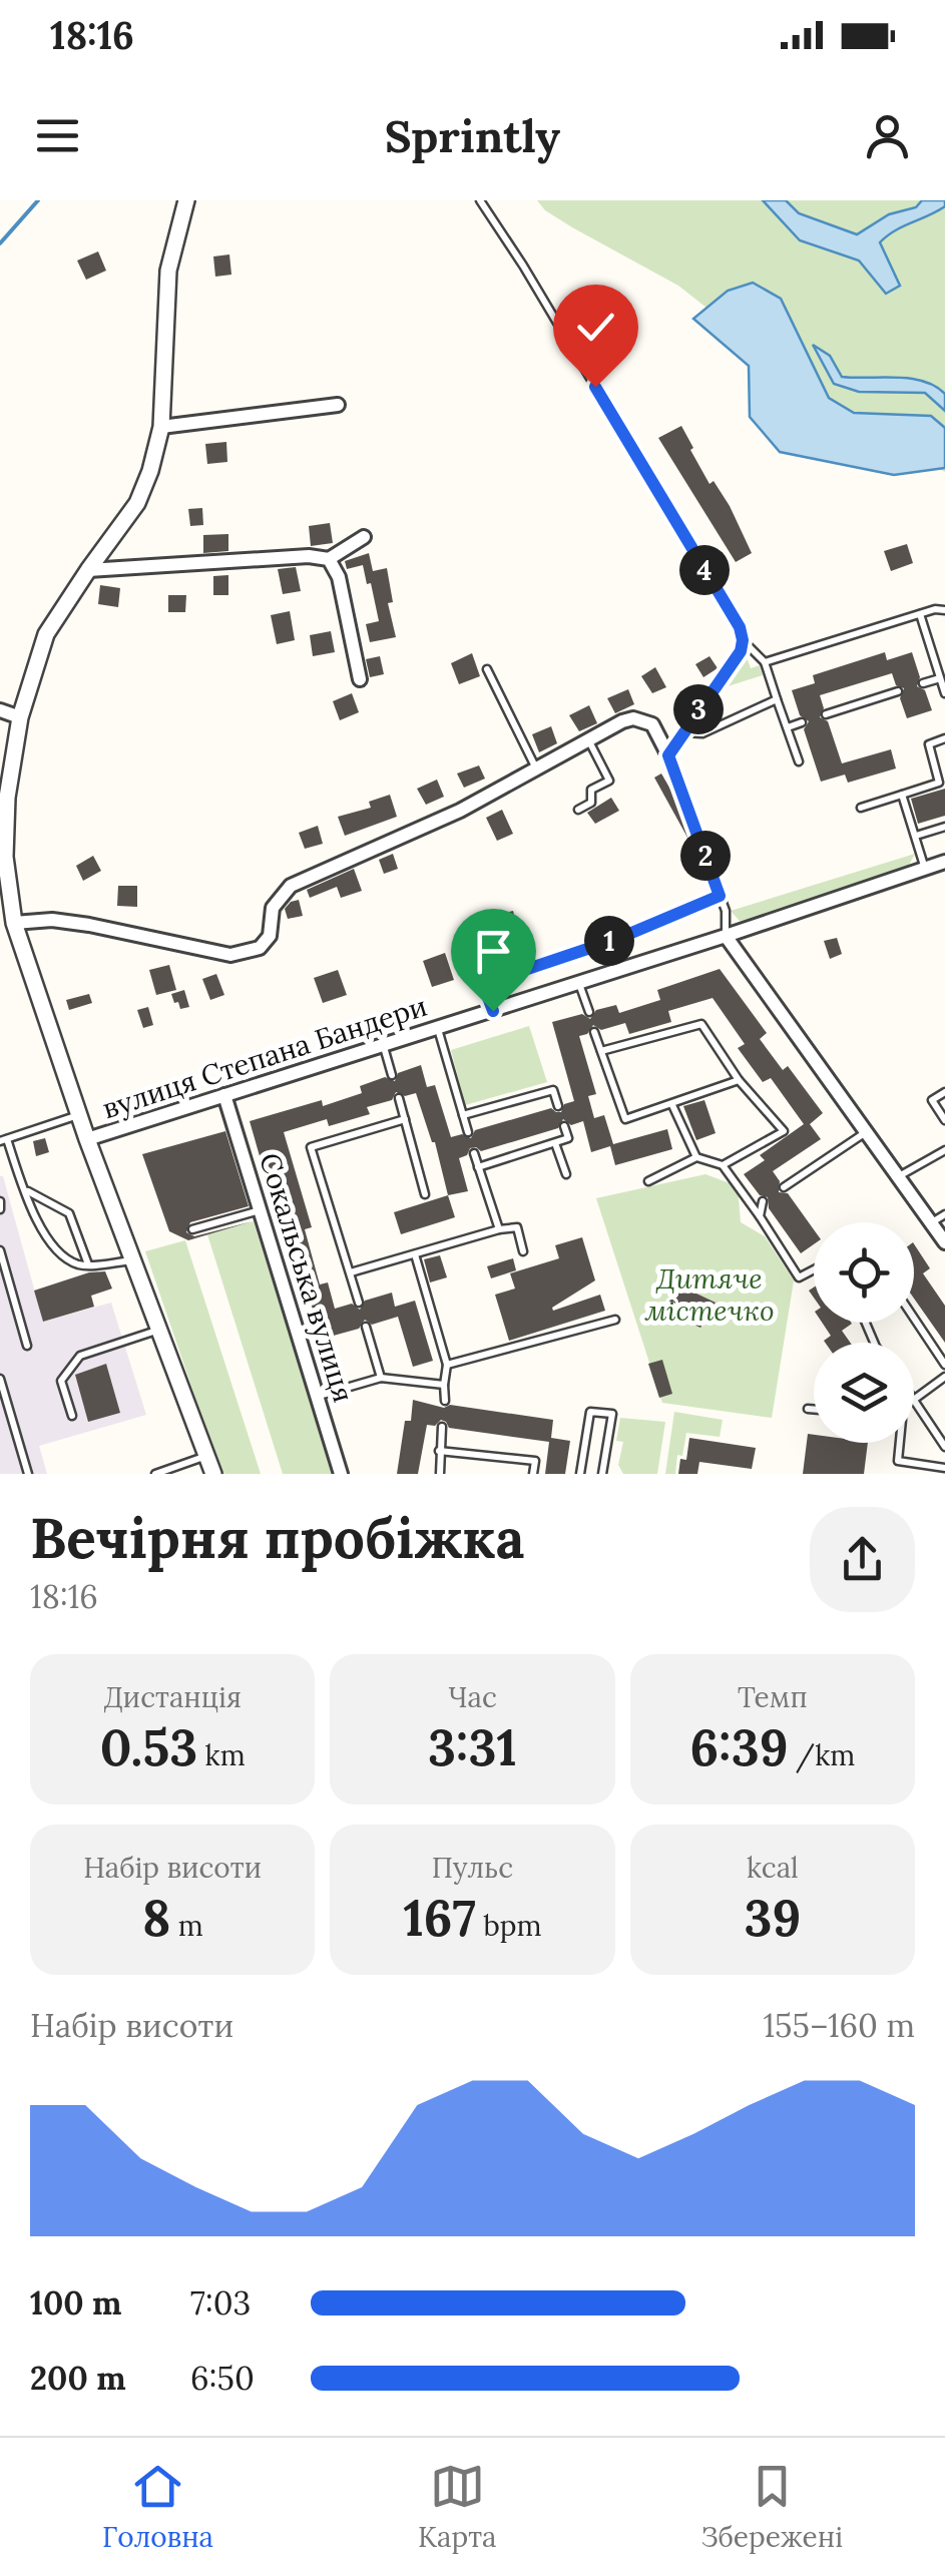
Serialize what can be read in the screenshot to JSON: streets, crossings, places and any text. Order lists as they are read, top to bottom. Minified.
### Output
{"streets":{"street":["вулиця Степана Бандери","Сокальська вулиця"]},"crossings":[["вулиця Степана Бандери","Сокальська вулиця"]],"parks":["Дитяче містечко"],"page":{"status":"18:16","header":"Sprintly","pins":["4","3","2","1"],"heading":["Вечірня пробіжка","18:16"],"stats":[["Дистанція","0.53 km"],["Час","3:31"],["Темп","6:39 /km"],["Набір висоти","8 m"],["Пульс","167 bpm"],["kcal","39"]],"chart":["Набір висоти","155–160 m"],"list":[{"name":"100 m","note":"7:03"},{"name":"200 m","note":"6:50"}],"tabs":["Головна","Карта","Збережені"]}}
